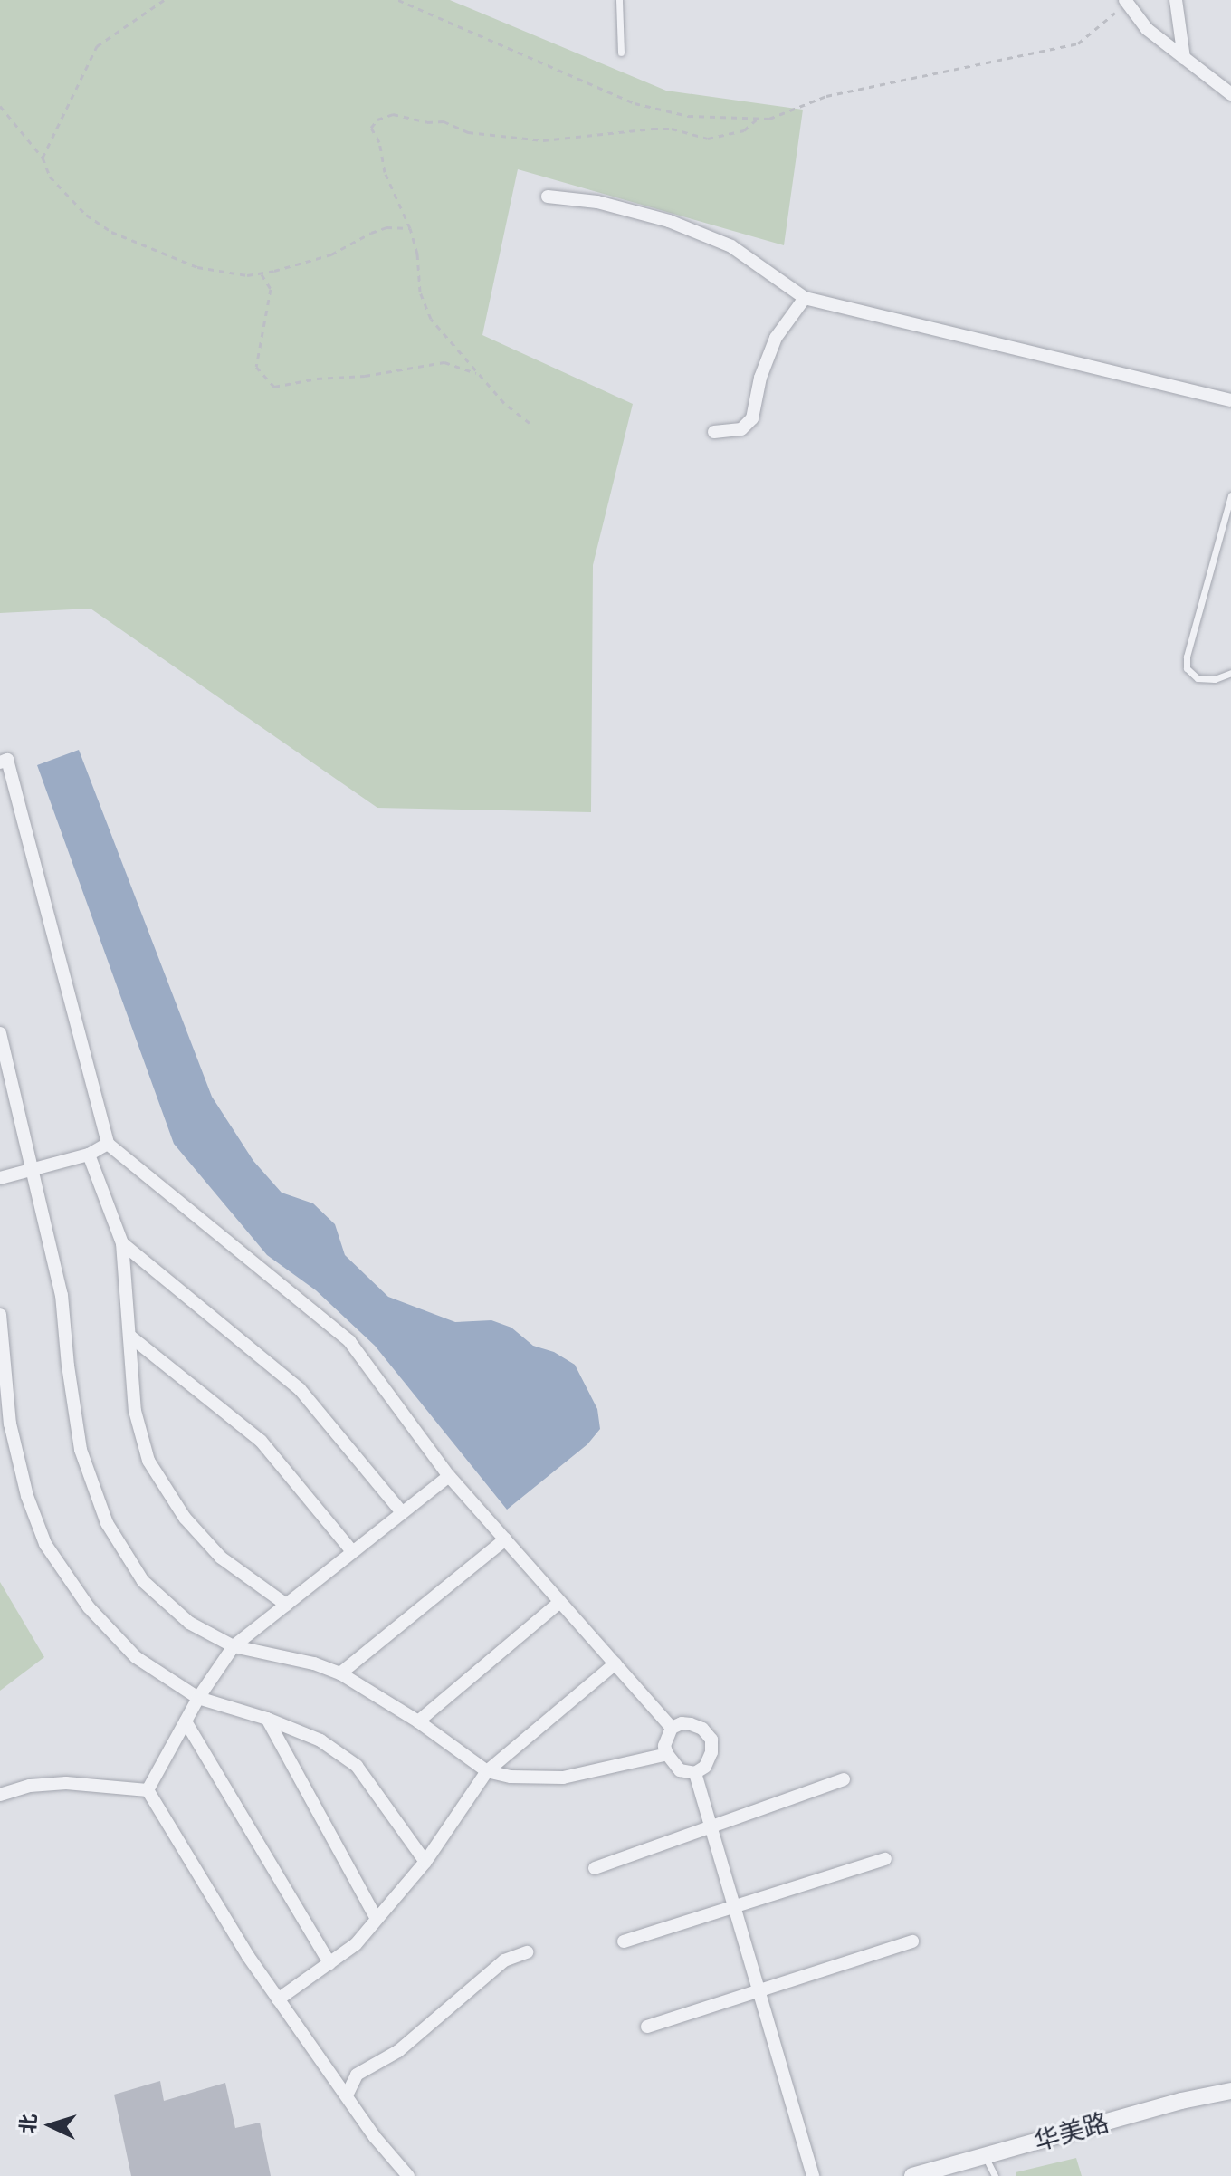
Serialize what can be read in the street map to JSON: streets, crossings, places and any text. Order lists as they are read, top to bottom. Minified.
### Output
{"streets":{"street":["华美路"]},"north":"left"}
